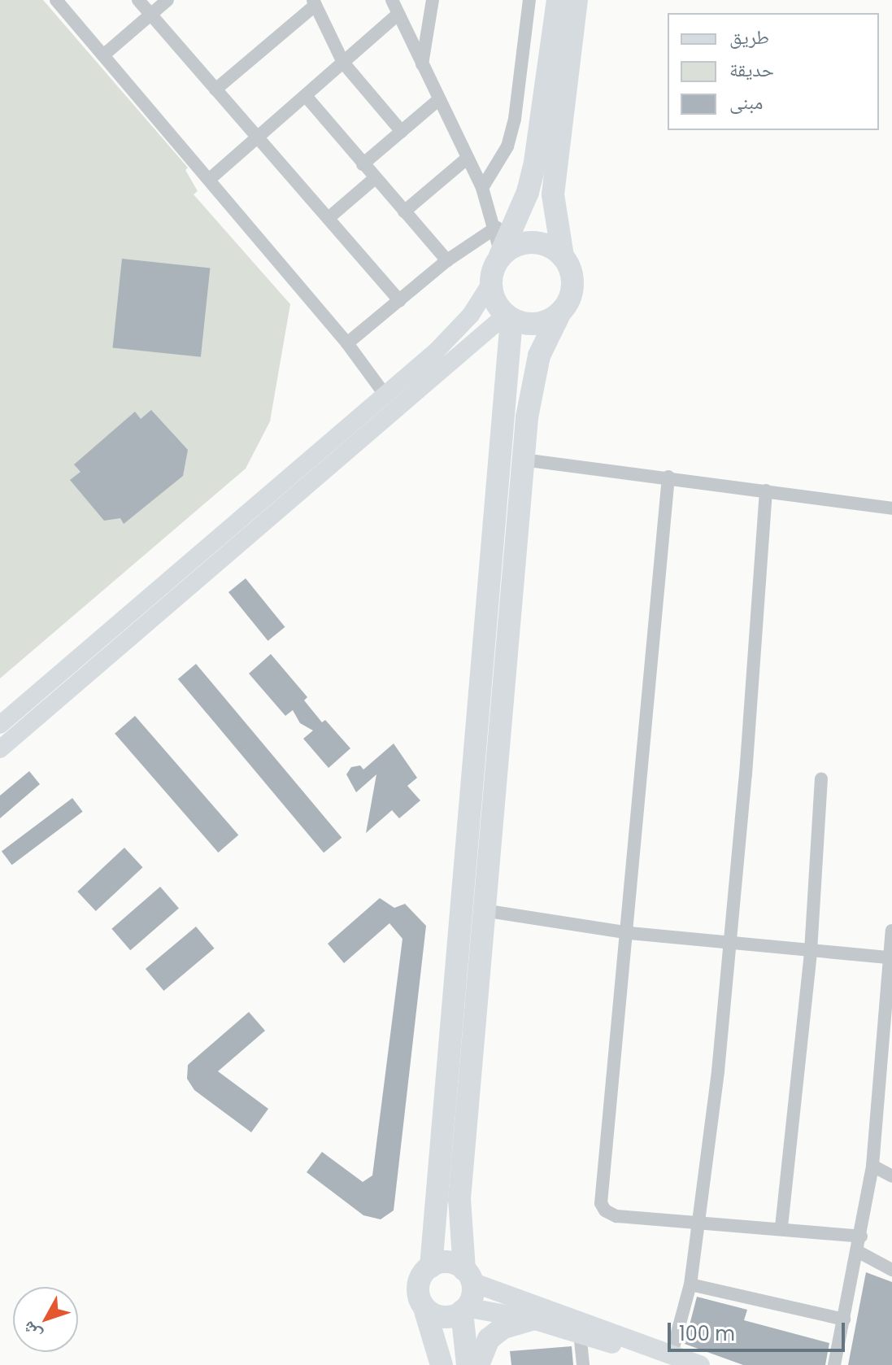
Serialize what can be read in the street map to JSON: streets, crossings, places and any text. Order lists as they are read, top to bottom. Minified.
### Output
{"legend":["طريق","حديقة","مبنى"],"scale_bar":"100 m","north":"bottom left"}
